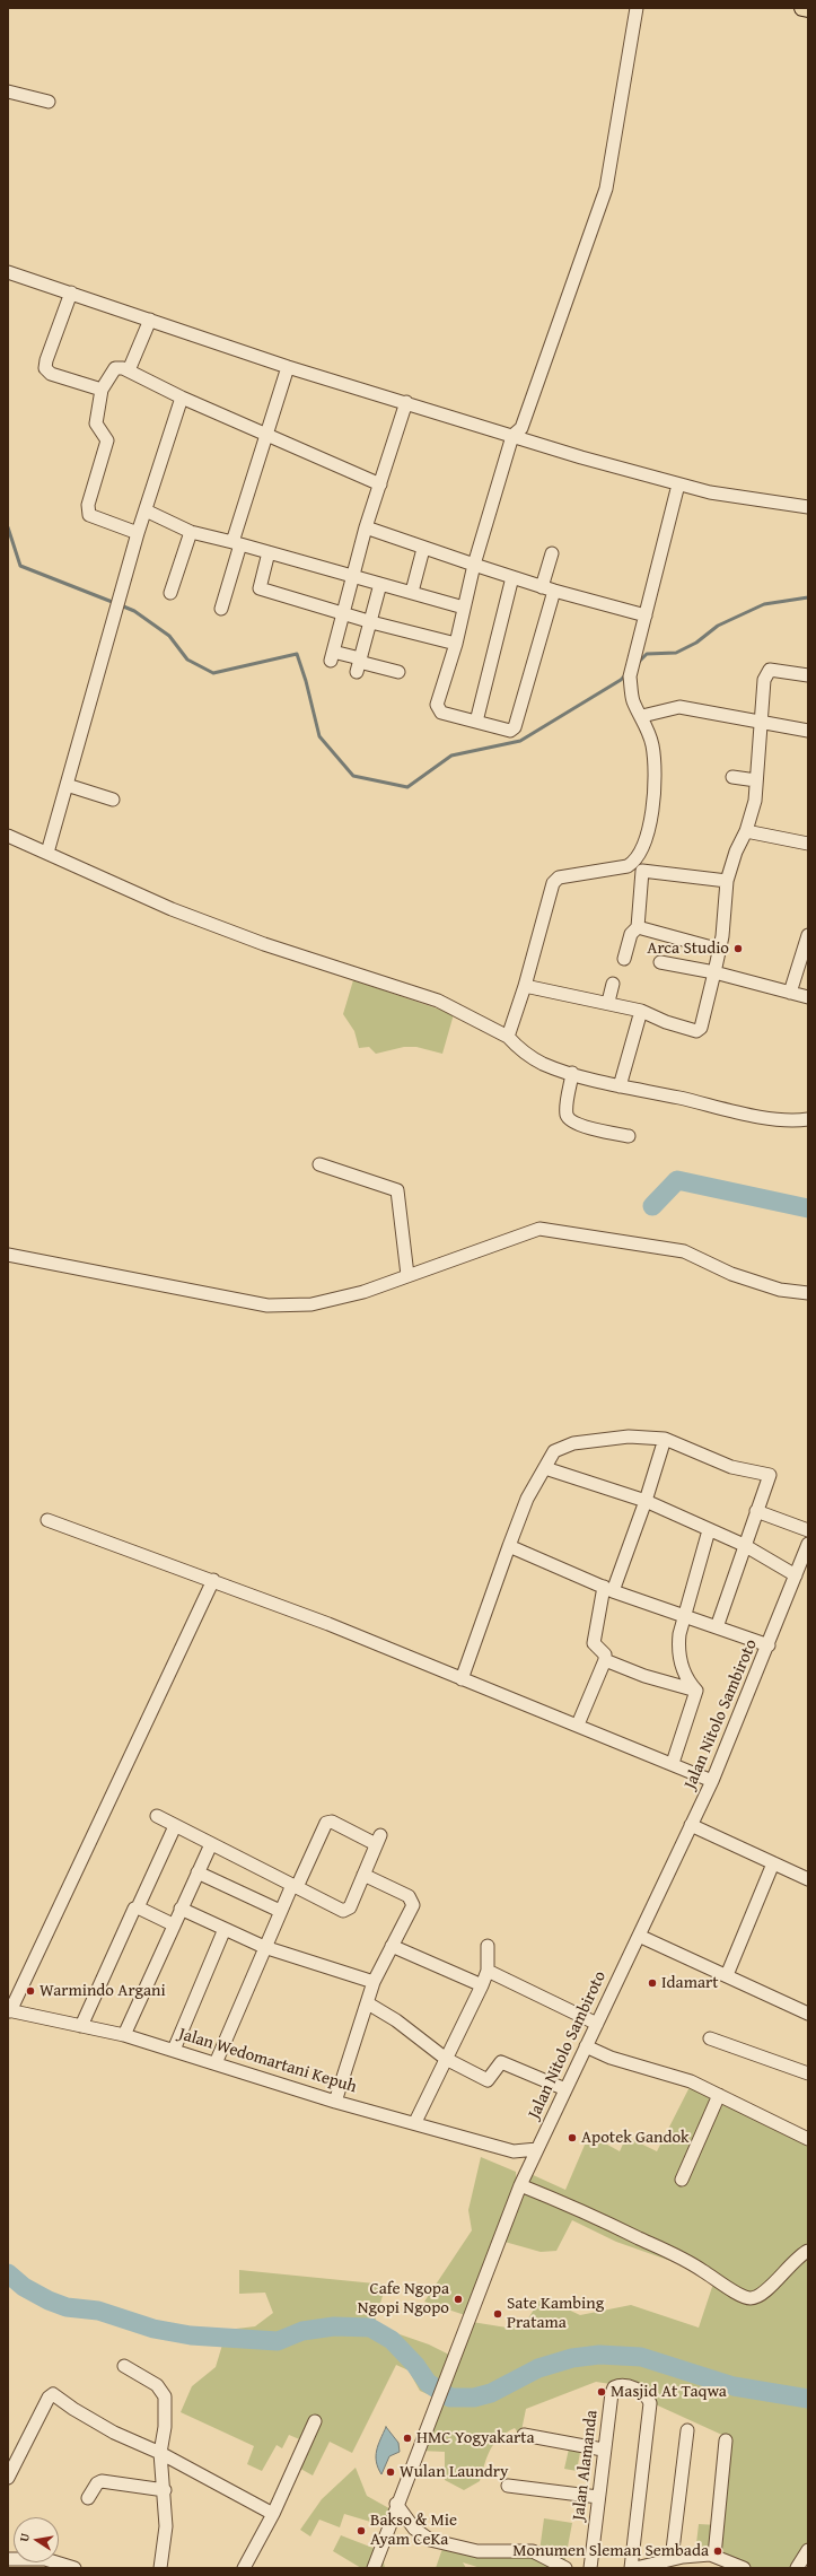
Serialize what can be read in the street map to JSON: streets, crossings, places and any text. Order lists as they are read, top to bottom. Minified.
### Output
{"streets":{"street":["Jalan Nitolo Sambiroto","Jalan Wedomartani Kepuh","Jalan Alamanda"]},"crossings":[["Jalan Nitolo Sambiroto","Jalan Wedomartani Kepuh"]],"places":["Arca Studio","Idamart","Warmindo Argani","Apotek Gandok","Cafe Ngopa Ngopi Ngopo","Sate Kambing Pratama","Masjid At Taqwa","HMC Yogyakarta","Wulan Laundry","Bakso & Mie Ayam CeKa","Monumen Sleman Sembada"],"north":"left"}
